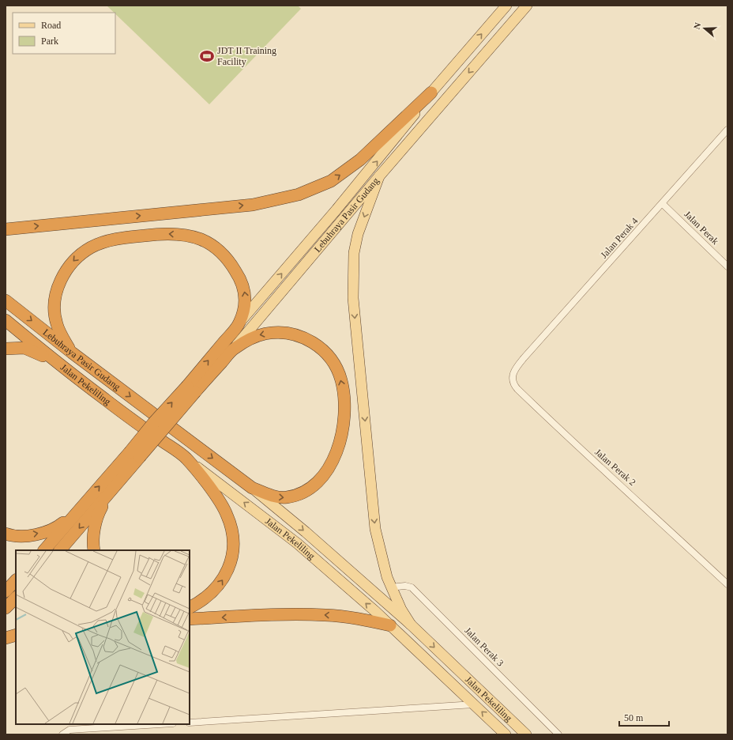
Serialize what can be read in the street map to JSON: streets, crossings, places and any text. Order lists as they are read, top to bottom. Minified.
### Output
{"streets":{"highway":["Lebuhraya Pasir Gudang","Jalan Pekeliling"],"street":["Jalan Perak","Jalan Perak 4","Jalan Perak 2","Jalan Perak 3"]},"crossings":[["Lebuhraya Pasir Gudang","Jalan Pekeliling"],["Jalan Perak","Jalan Perak 4"],["Jalan Perak 4","Jalan Perak 2"]],"places":{"sports":["JDT II Training Facility"]},"legend":["Road","Park"],"scale_bar":"50 m","north":"left"}
